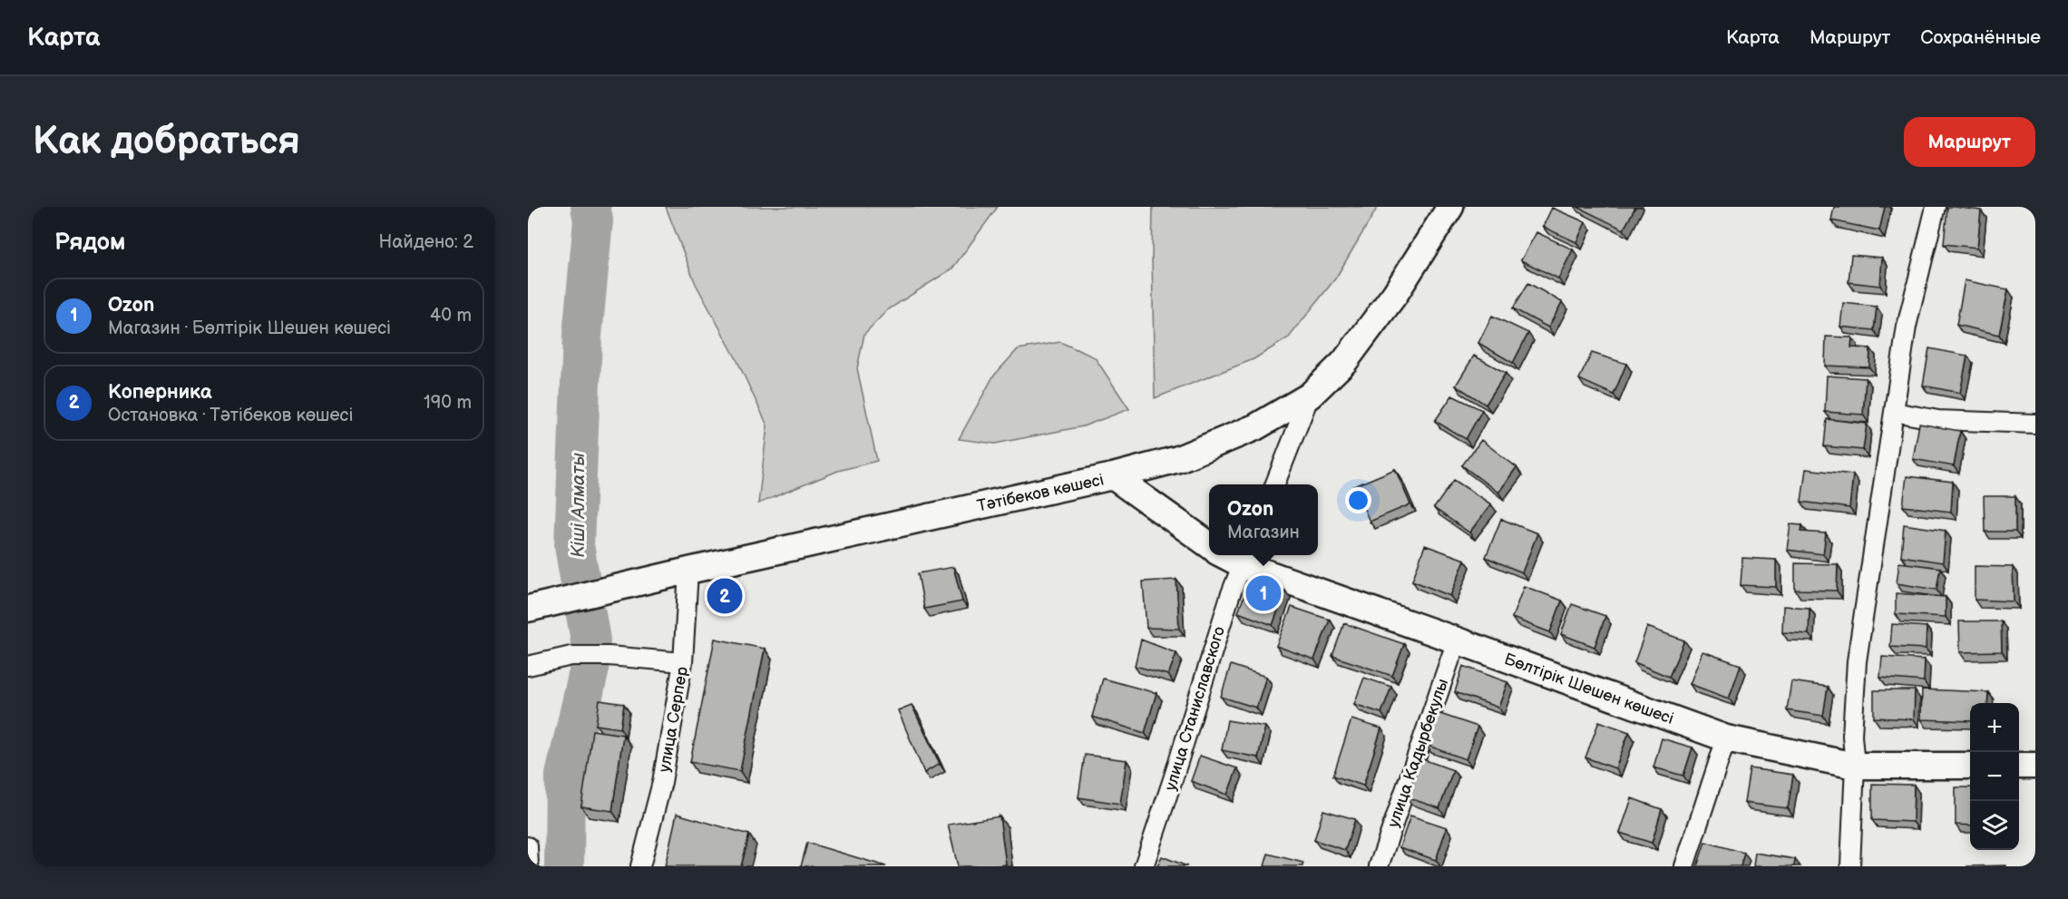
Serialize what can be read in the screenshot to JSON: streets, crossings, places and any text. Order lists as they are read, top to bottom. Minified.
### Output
{"streets":{"main road":["Тәтібеков көшесі","Бөлтірік Шешен көшесі"],"street":["улица Станиславского","улица Серпер","улица Кадырбекулы"]},"crossings":[["Тәтібеков көшесі","улица Серпер"],["Бөлтірік Шешен көшесі","улица Станиславского"],["Бөлтірік Шешен көшесі","улица Кадырбекулы"]],"water":["Кіші Алматы"],"page":{"header":"Карта","nav":["Карта","Маршрут","Сохранённые"],"buttons":"Маршрут","title":"Как добраться","heading":["Рядом","Найдено: 2"],"list":[{"mark":"1","name":"Ozon","note":"Магазин · Бөлтірік Шешен көшесі","value":"40 m"},{"mark":"2","name":"Коперника","note":"Остановка · Тәтібеков көшесі","value":"190 m"}],"popup":["Ozon","Магазин"],"pins":["1","2"],"map_buttons":["+","−"]}}
